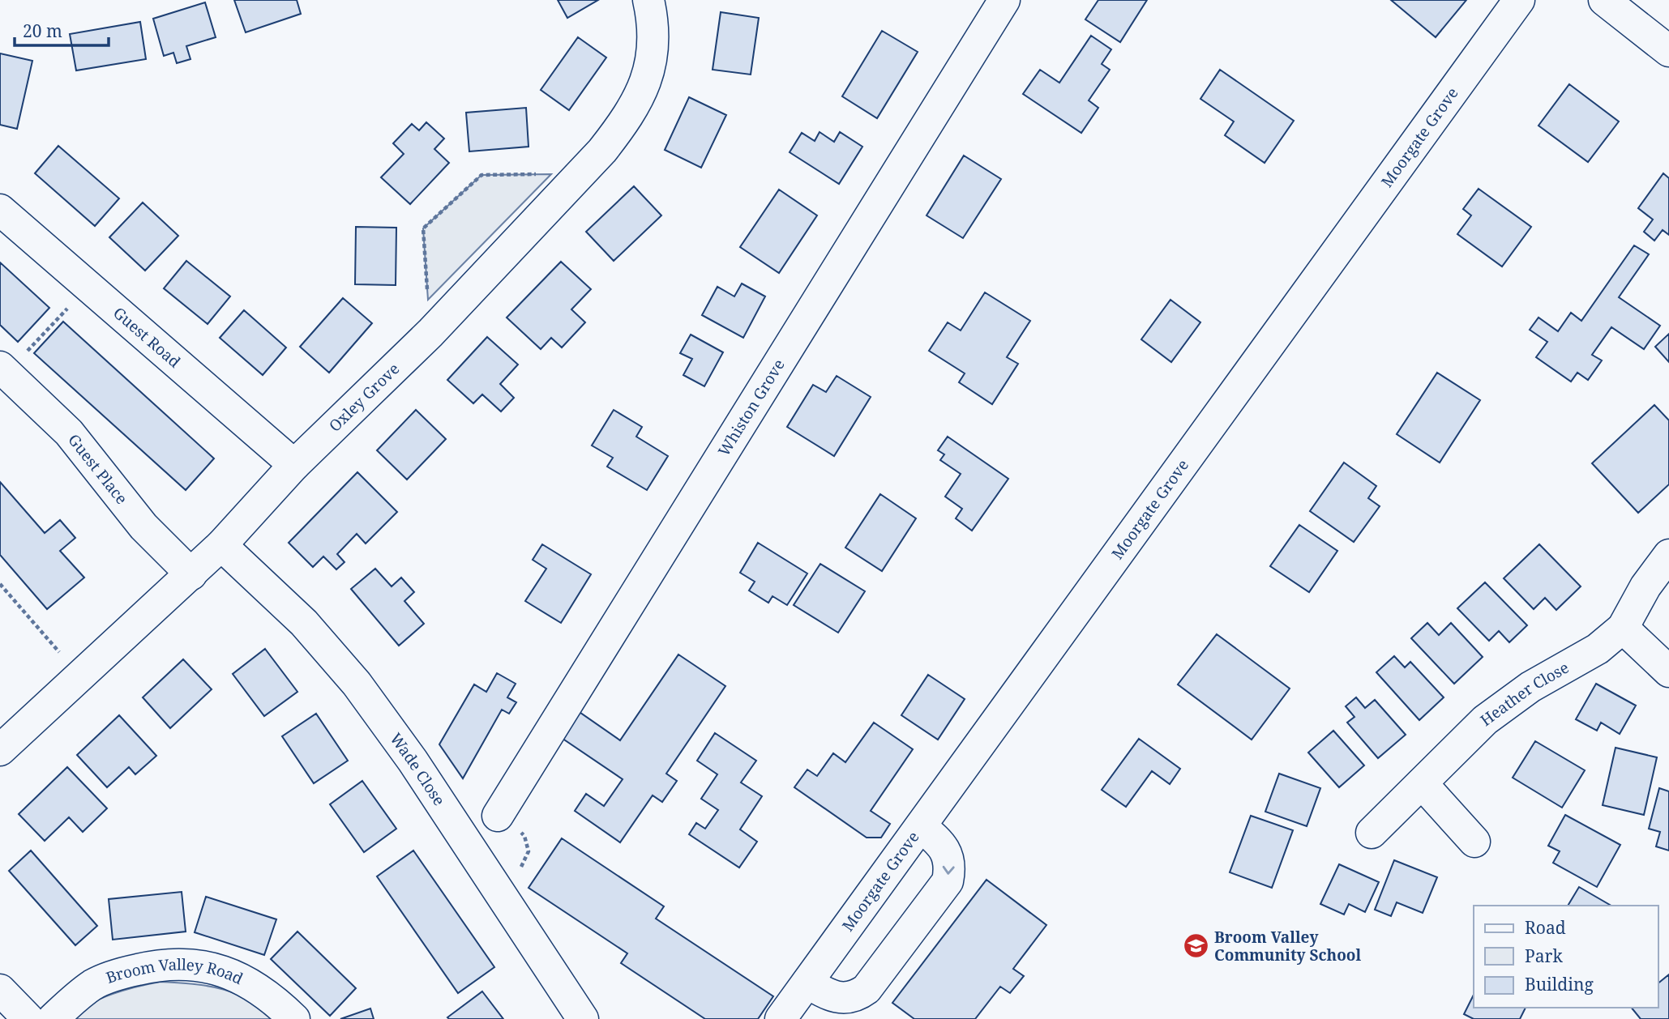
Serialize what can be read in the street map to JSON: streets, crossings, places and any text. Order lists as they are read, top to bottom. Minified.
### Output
{"streets":{"street":["Moorgate Grove","Guest Road","Oxley Grove","Whiston Grove","Guest Place","Heather Close","Wade Close","Broom Valley Road"]},"crossings":[["Guest Road","Oxley Grove"],["Oxley Grove","Guest Place"],["Oxley Grove","Wade Close"]],"places":{"school or university":["Broom Valley Community School"]},"legend":["Road","Park","Building"],"scale_bar":"20 m"}
